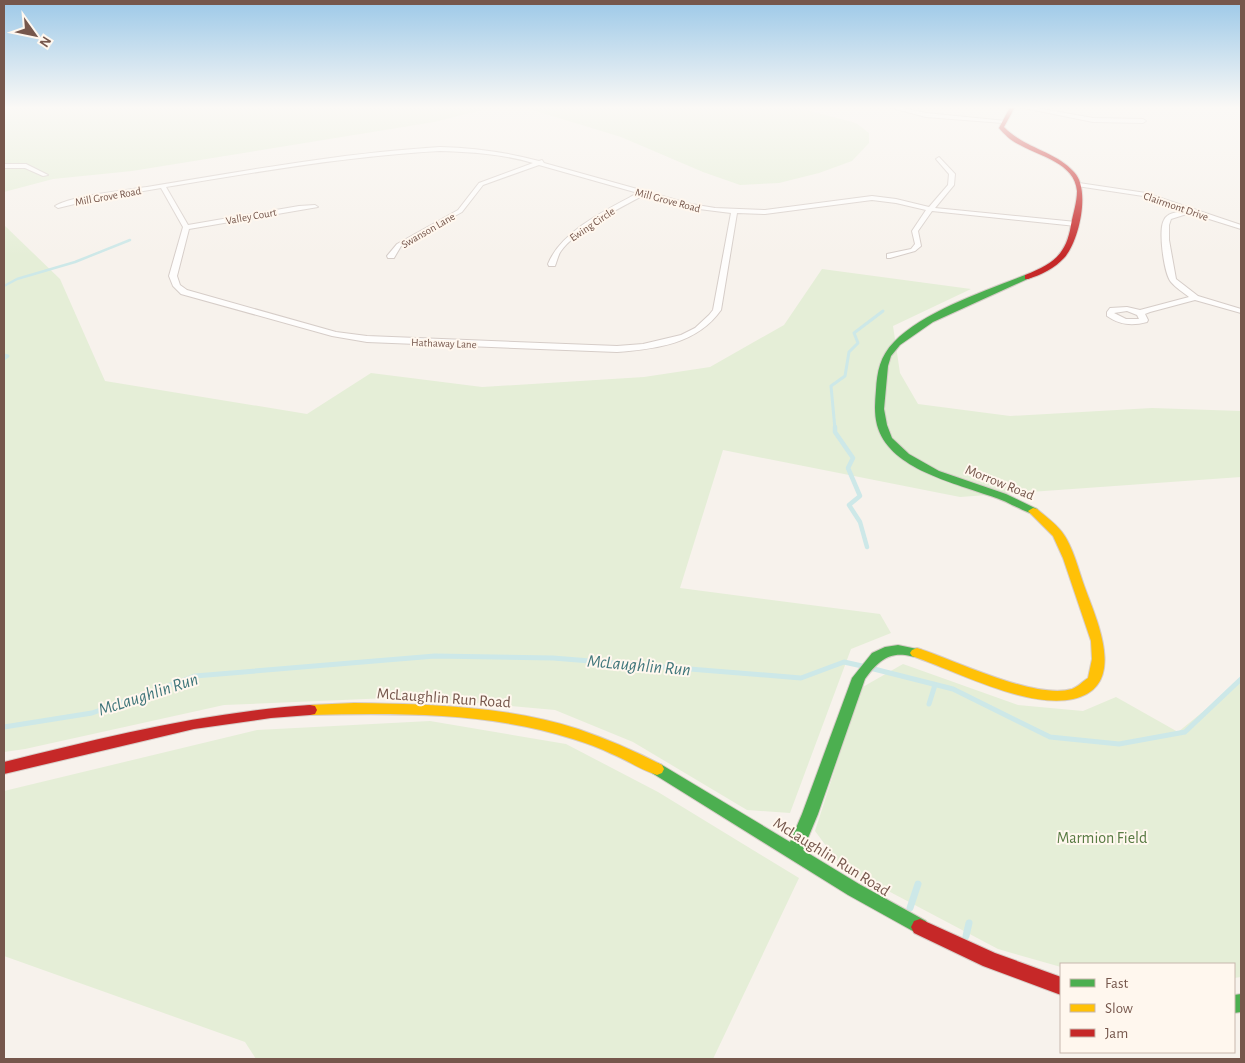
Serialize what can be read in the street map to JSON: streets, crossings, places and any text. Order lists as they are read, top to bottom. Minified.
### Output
{"streets":{"street":["Mill Grove Road","Clairmont Drive","Valley Court","Ewing Circle","Swanson Lane","Hathaway Lane","Morrow Road","McLaughlin Run Road"]},"crossings":[["Mill Grove Road","Ewing Circle"],["Mill Grove Road","Swanson Lane"],["Mill Grove Road","Hathaway Lane"],["Mill Grove Road","Morrow Road"],["Clairmont Drive","Morrow Road"],["Valley Court","Hathaway Lane"],["Morrow Road","McLaughlin Run Road"]],"water":["McLaughlin Run"],"parks":["Marmion Field"],"legend":["Fast","Slow","Jam"],"north":"bottom right"}
